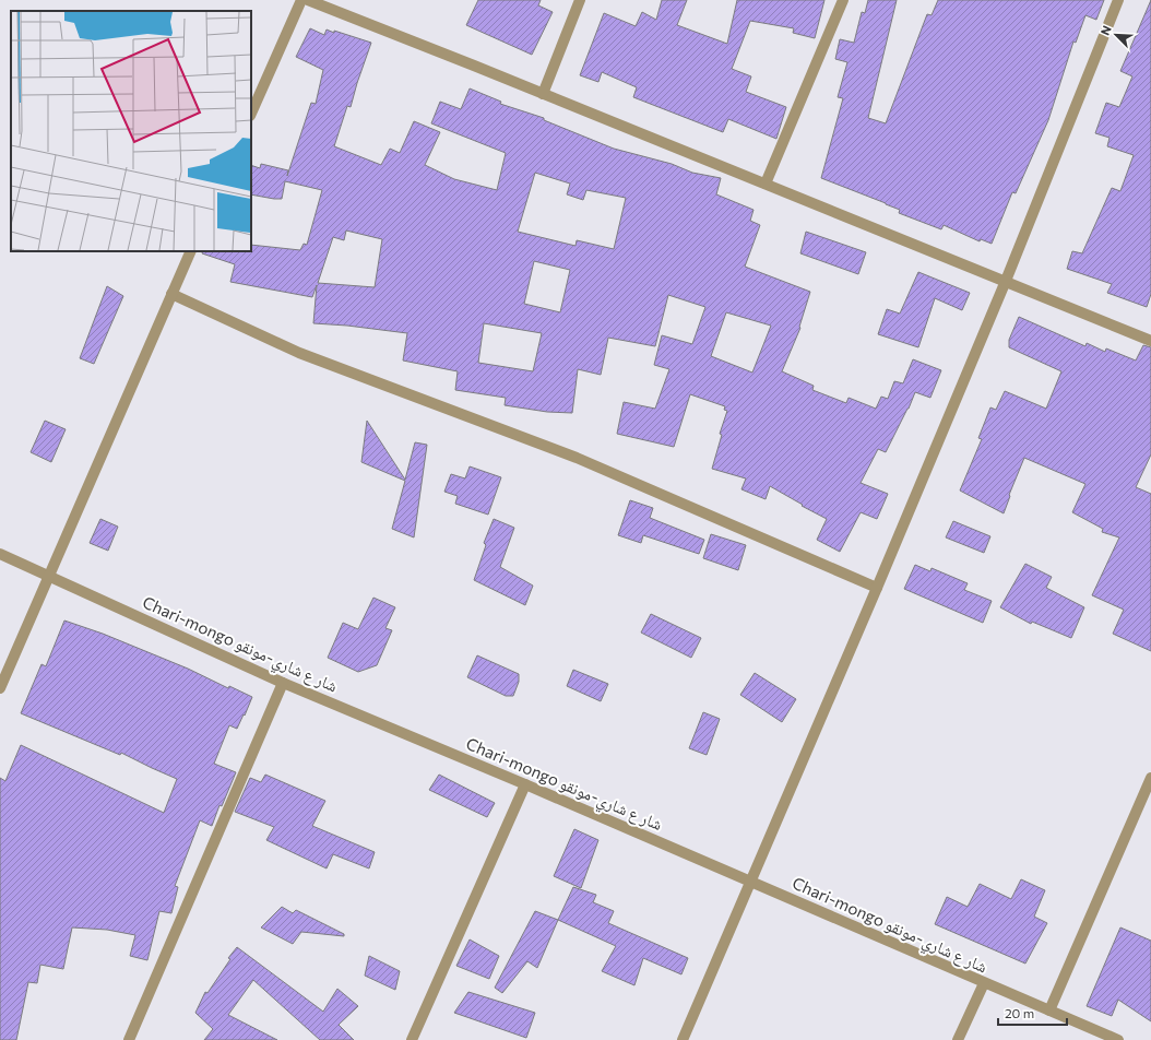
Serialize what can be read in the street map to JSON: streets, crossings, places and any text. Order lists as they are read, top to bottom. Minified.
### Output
{"streets":{"street":["Chari-mongo شار ع شاري-مونقو"]},"scale_bar":"20 m","north":"top left"}
